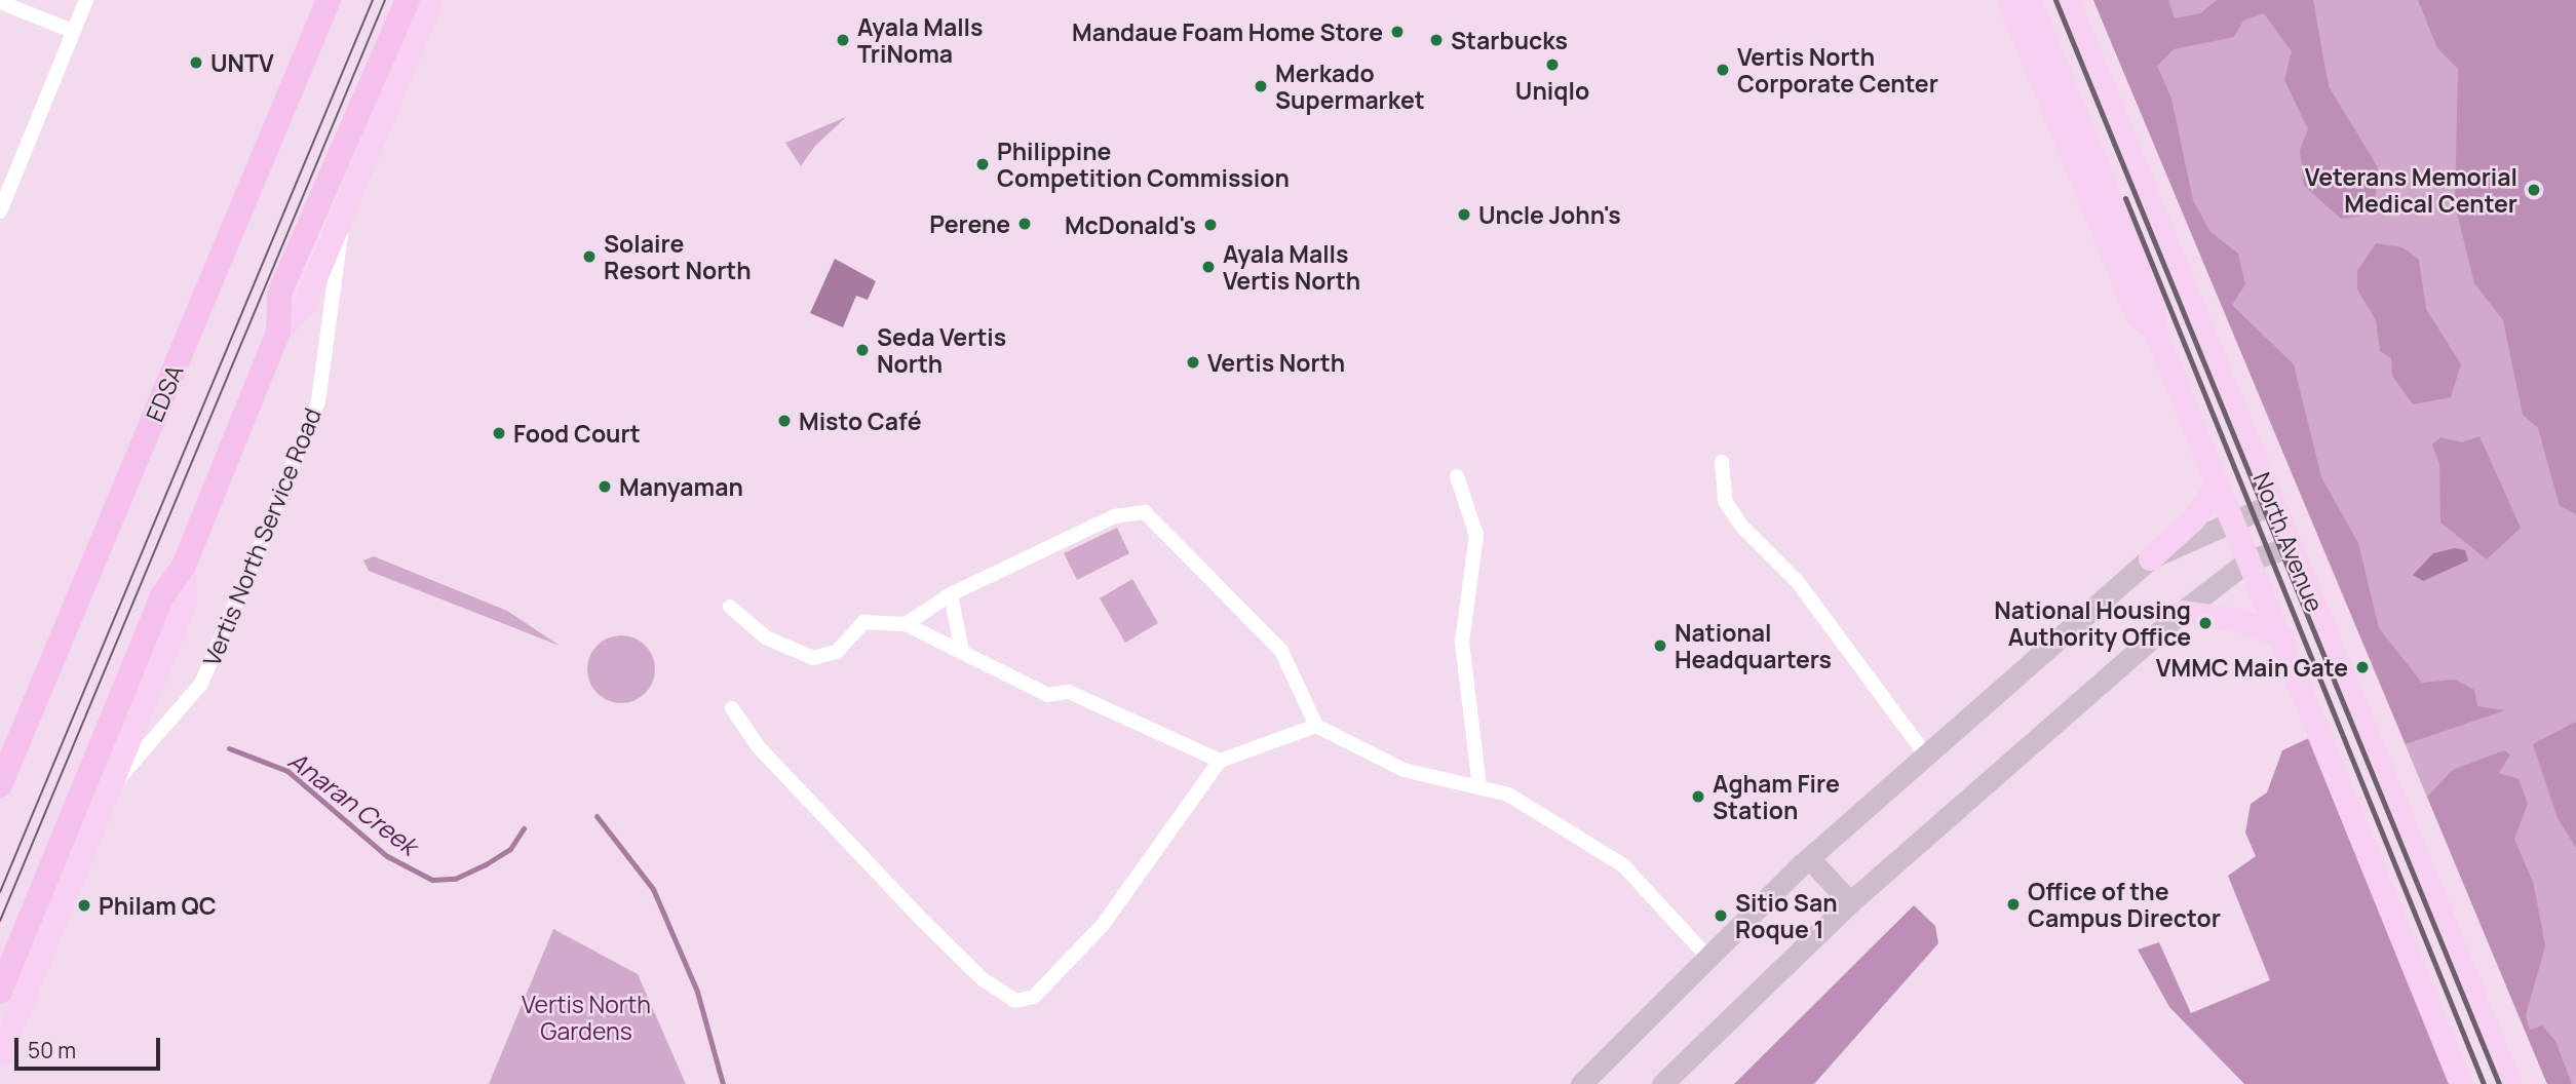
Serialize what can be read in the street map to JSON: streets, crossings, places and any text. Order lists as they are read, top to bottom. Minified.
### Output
{"streets":{"highway":["EDSA"],"main road":["North Avenue"],"street":["Vertis North Service Road"]},"water":["Anaran Creek"],"parks":["Vertis North Gardens"],"places":["Mandaue Foam Home Store","Ayala Malls TriNoma","Starbucks","UNTV","Uniqlo","Vertis North Corporate Center","Merkado Supermarket","Philippine Competition Commission","Veterans Memorial Medical Center","Uncle John's","Perene","McDonald's","Solaire Resort North","Ayala Malls Vertis North","Seda Vertis North","Vertis North","Misto Café","Food Court","Manyaman","National Housing Authority Office","National Headquarters","VMMC Main Gate","Agham Fire Station","Office of the Campus Director","Philam QC","Sitio San Roque 1"],"scale_bar":"50 m"}
